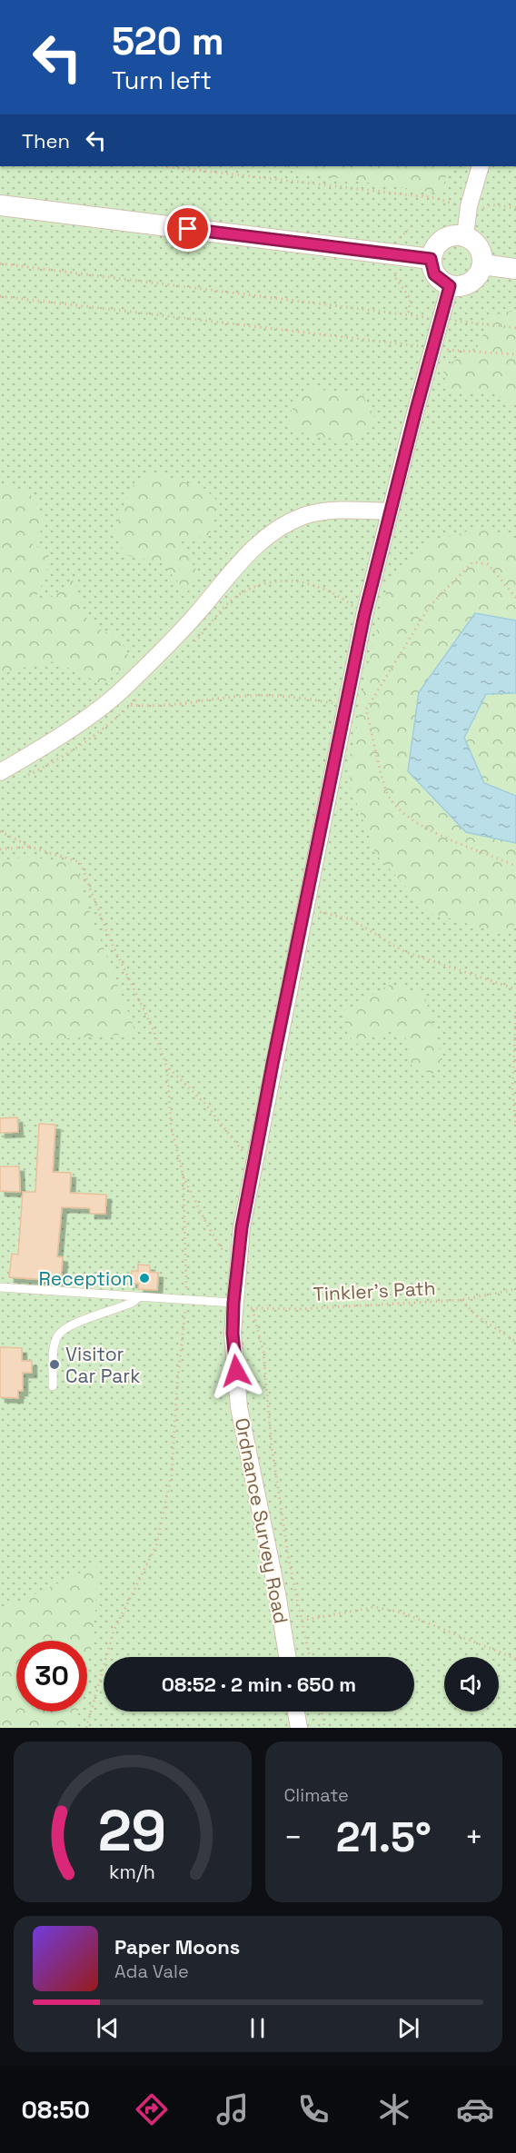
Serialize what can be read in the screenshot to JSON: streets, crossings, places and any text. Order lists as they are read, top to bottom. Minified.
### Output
{"streets":{"street":["Ordnance Survey Road"],"path":["Tinkler's Path"]},"crossings":[["Tinkler's Path","Ordnance Survey Road"]],"places":["Reception","Visitor Car Park"],"page":{"turn":["520 m","Turn left"],"then":"Then","limit":"30","trip":"08:52 · 2 min · 650 m","tile":"Climate","heat":["−","21.5°","+"],"song":["Paper Moons","Ada Vale"],"tabs":"08:50","gauge":["29","km/h"]}}
